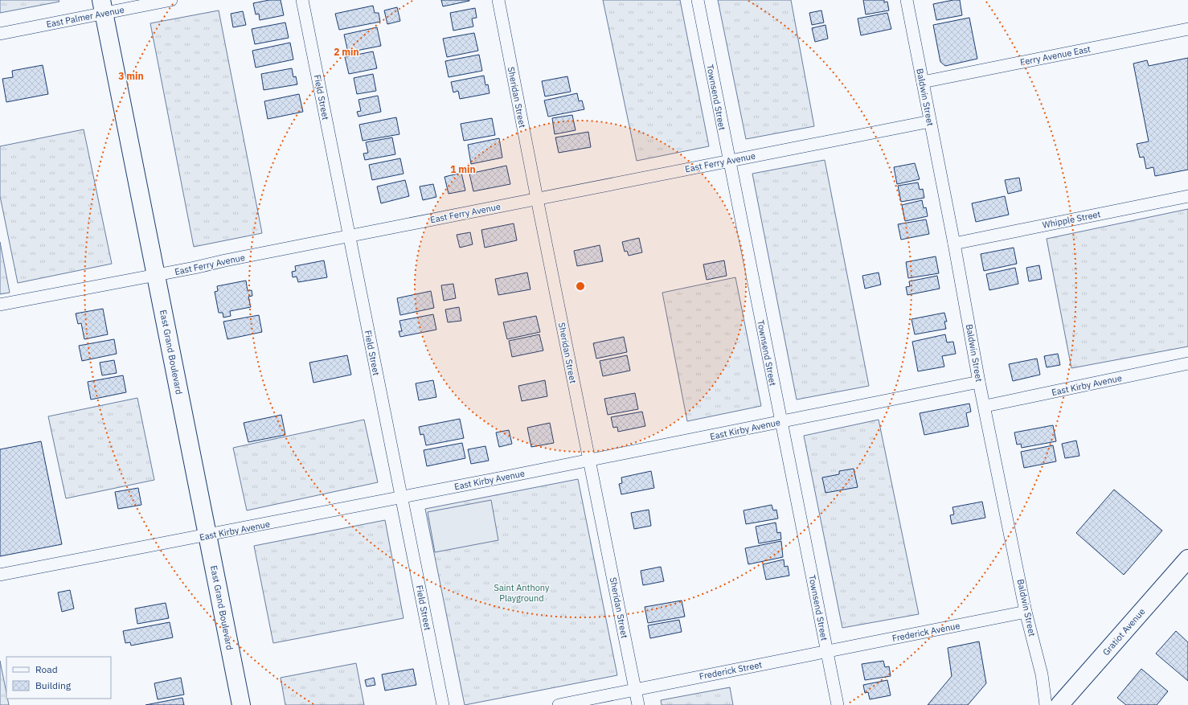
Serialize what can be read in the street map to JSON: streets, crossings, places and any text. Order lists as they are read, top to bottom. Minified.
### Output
{"streets":{"main road":["East Grand Boulevard","Gratiot Avenue"],"street":["East Palmer Avenue","Ferry Avenue East","Field Street","Sheridan Street","Townsend Street","Baldwin Street","East Ferry Avenue","Whipple Street","East Kirby Avenue","Frederick Avenue","Frederick Street"]},"crossings":[["East Palmer Avenue","East Grand Boulevard"],["Ferry Avenue East","Baldwin Street"],["Field Street","East Ferry Avenue"],["Field Street","East Kirby Avenue"],["Sheridan Street","East Ferry Avenue"],["Sheridan Street","East Kirby Avenue"],["Sheridan Street","Frederick Street"],["Townsend Street","East Ferry Avenue"],["Townsend Street","East Kirby Avenue"],["Townsend Street","Frederick Avenue"],["Townsend Street","Frederick Street"],["Baldwin Street","East Ferry Avenue"],["Baldwin Street","Whipple Street"],["Baldwin Street","East Kirby Avenue"],["Baldwin Street","Frederick Avenue"],["East Ferry Avenue","East Grand Boulevard"],["East Grand Boulevard","East Kirby Avenue"],["Frederick Avenue","Frederick Street"]],"parks":["Saint Anthony Playground"],"legend":["Road","Building"],"rings":["2 min","3 min","1 min"]}
